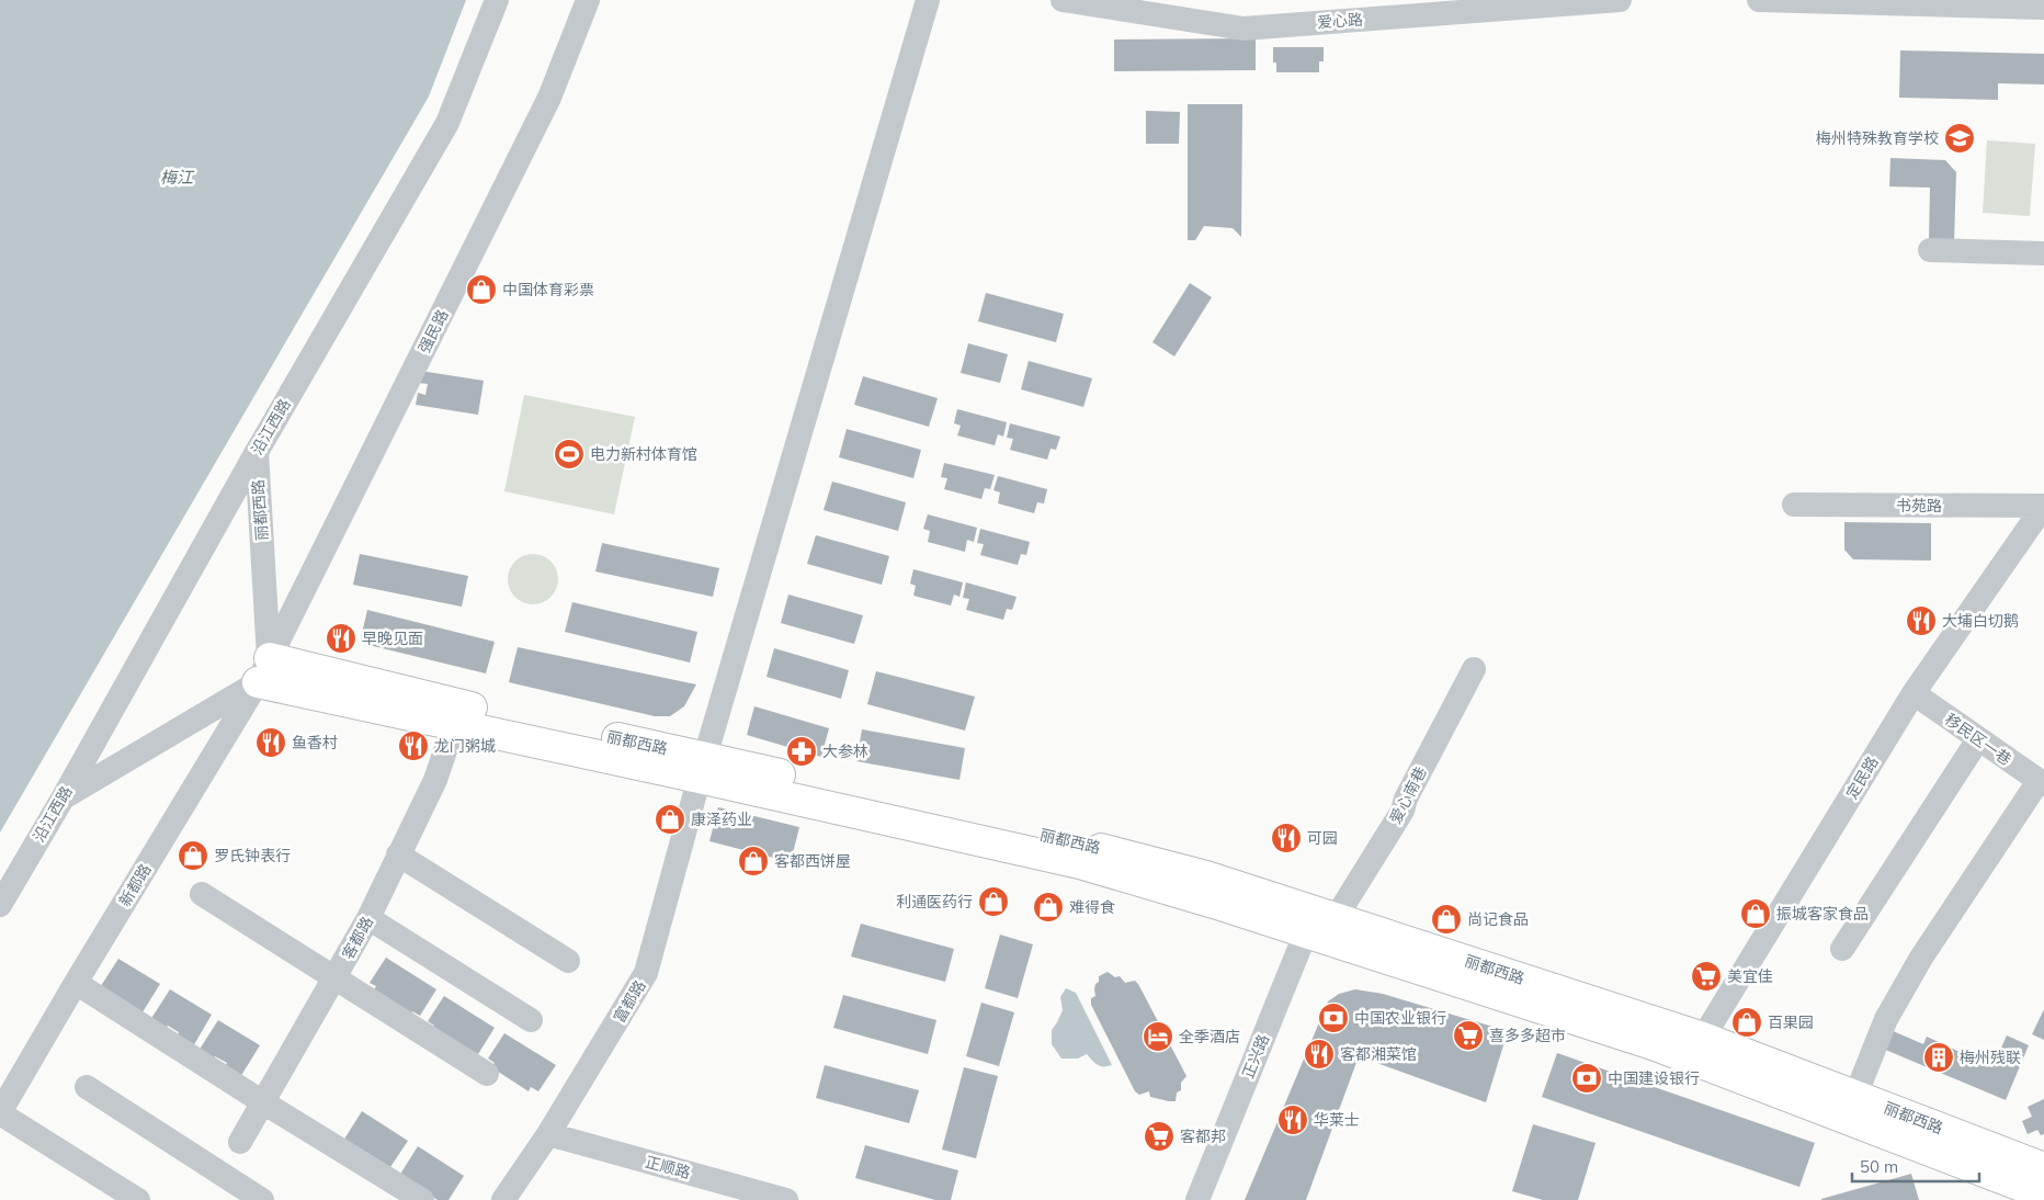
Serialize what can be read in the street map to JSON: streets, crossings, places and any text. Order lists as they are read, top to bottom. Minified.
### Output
{"streets":{"main road":["丽都西路"],"street":["爱心路","强民路","沿江西路","书苑路","移民区一巷","定民路","爱心南巷","新都路","客都路","富都路","正兴路","正顺路"]},"crossings":[["强民路","丽都西路"],["强民路","新都路"],["沿江西路","丽都西路"],["书苑路","定民路"],["丽都西路","定民路"],["丽都西路","爱心南巷"],["丽都西路","新都路"],["丽都西路","客都路"],["丽都西路","富都路"],["丽都西路","正兴路"],["移民区一巷","定民路"],["爱心南巷","正兴路"],["富都路","正顺路"]],"water":["梅江"],"places":{"school or university":["梅州特殊教育学校"],"shop":["中国体育彩票","康泽药业","罗氏钟表行","客都西饼屋","利通医药行","难得食","振城客家食品","尚记食品","百果园"],"sports":["电力新村体育馆"],"restaurant":["大埔白切鹅","早晚见面","鱼香村","龙门粥城","可园","客都湘菜馆","华莱士"],"pharmacy":["大参林"],"supermarket":["美宜佳","喜多多超市","客都邦"],"bank":["中国农业银行","中国建设银行"],"hotel":["全季酒店"],"building":["梅州残联"]},"scale_bar":"50 m"}
